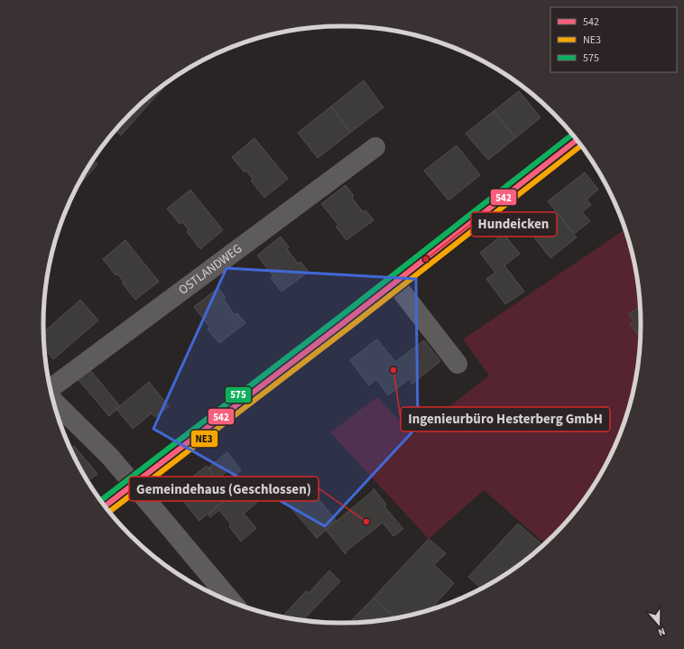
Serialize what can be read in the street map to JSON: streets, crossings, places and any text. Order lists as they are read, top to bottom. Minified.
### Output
{"streets":{"street":["OSTLANDWEG"]},"places":["Hundeicken","Ingenieurbüro Hesterberg GmbH","Gemeindehaus (Geschlossen)"],"lines":["transit line 575","transit line 542","transit line NE3"],"legend":["542","NE3","575"],"north":"bottom"}
